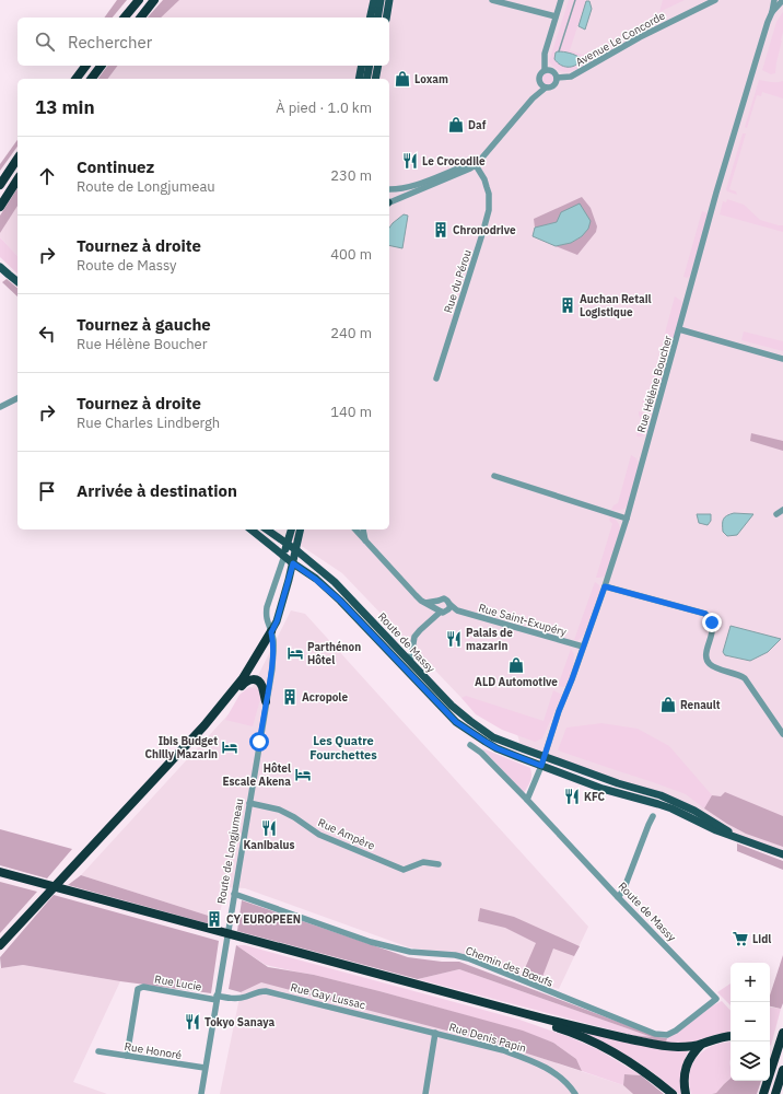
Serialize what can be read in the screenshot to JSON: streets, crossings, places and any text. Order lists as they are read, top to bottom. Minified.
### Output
{"streets":{"main road":["Route de Massy","Route de Longjumeau"],"street":["Avenue Le Concorde","Rue du Pérou","Rue Hélène Boucher","Rue Saint-Exupéry","Rue Ampère","Chemin des Bœufs","Rue Lucie","Rue Gay Lussac","Rue Denis Papin","Rue Honoré"]},"crossings":[["Rue Hélène Boucher","Rue Saint-Exupéry"],["Rue Hélène Boucher","Route de Massy"],["Route de Massy","Route de Longjumeau"],["Route de Massy","Chemin des Bœufs"],["Rue Ampère","Route de Longjumeau"],["Route de Longjumeau","Chemin des Bœufs"],["Route de Longjumeau","Rue Lucie"],["Route de Longjumeau","Rue Gay Lussac"],["Route de Longjumeau","Rue Honoré"],["Rue Lucie","Rue Gay Lussac"],["Rue Lucie","Rue Honoré"],["Rue Gay Lussac","Rue Denis Papin"]],"districts":["Les Quatre Fourchettes"],"places":{"shop":["Loxam","Daf","ALD Automotive","Renault"],"restaurant":["Le Crocodile","Palais de mazarin","KFC","Kanibalus","Tokyo Sanaya"],"building":["Chronodrive","Auchan Retail Logistique","Acropole","CY EUROPEEN"],"hotel":["Parthénon Hôtel","Ibis Budget Chilly Mazarin","Hôtel Escale Akena"],"supermarket":["Lidl"]},"page":{"search":"Rechercher","heading":["13 min","À pied · 1.0 km"],"list":[["Continuez","Route de Longjumeau","230 m"],["Tournez à droite","Route de Massy","400 m"],["Tournez à gauche","Rue Hélène Boucher","240 m"],["Tournez à droite","Rue Charles Lindbergh","140 m"],"Arrivée à destination"],"map_buttons":["+","−"]}}
